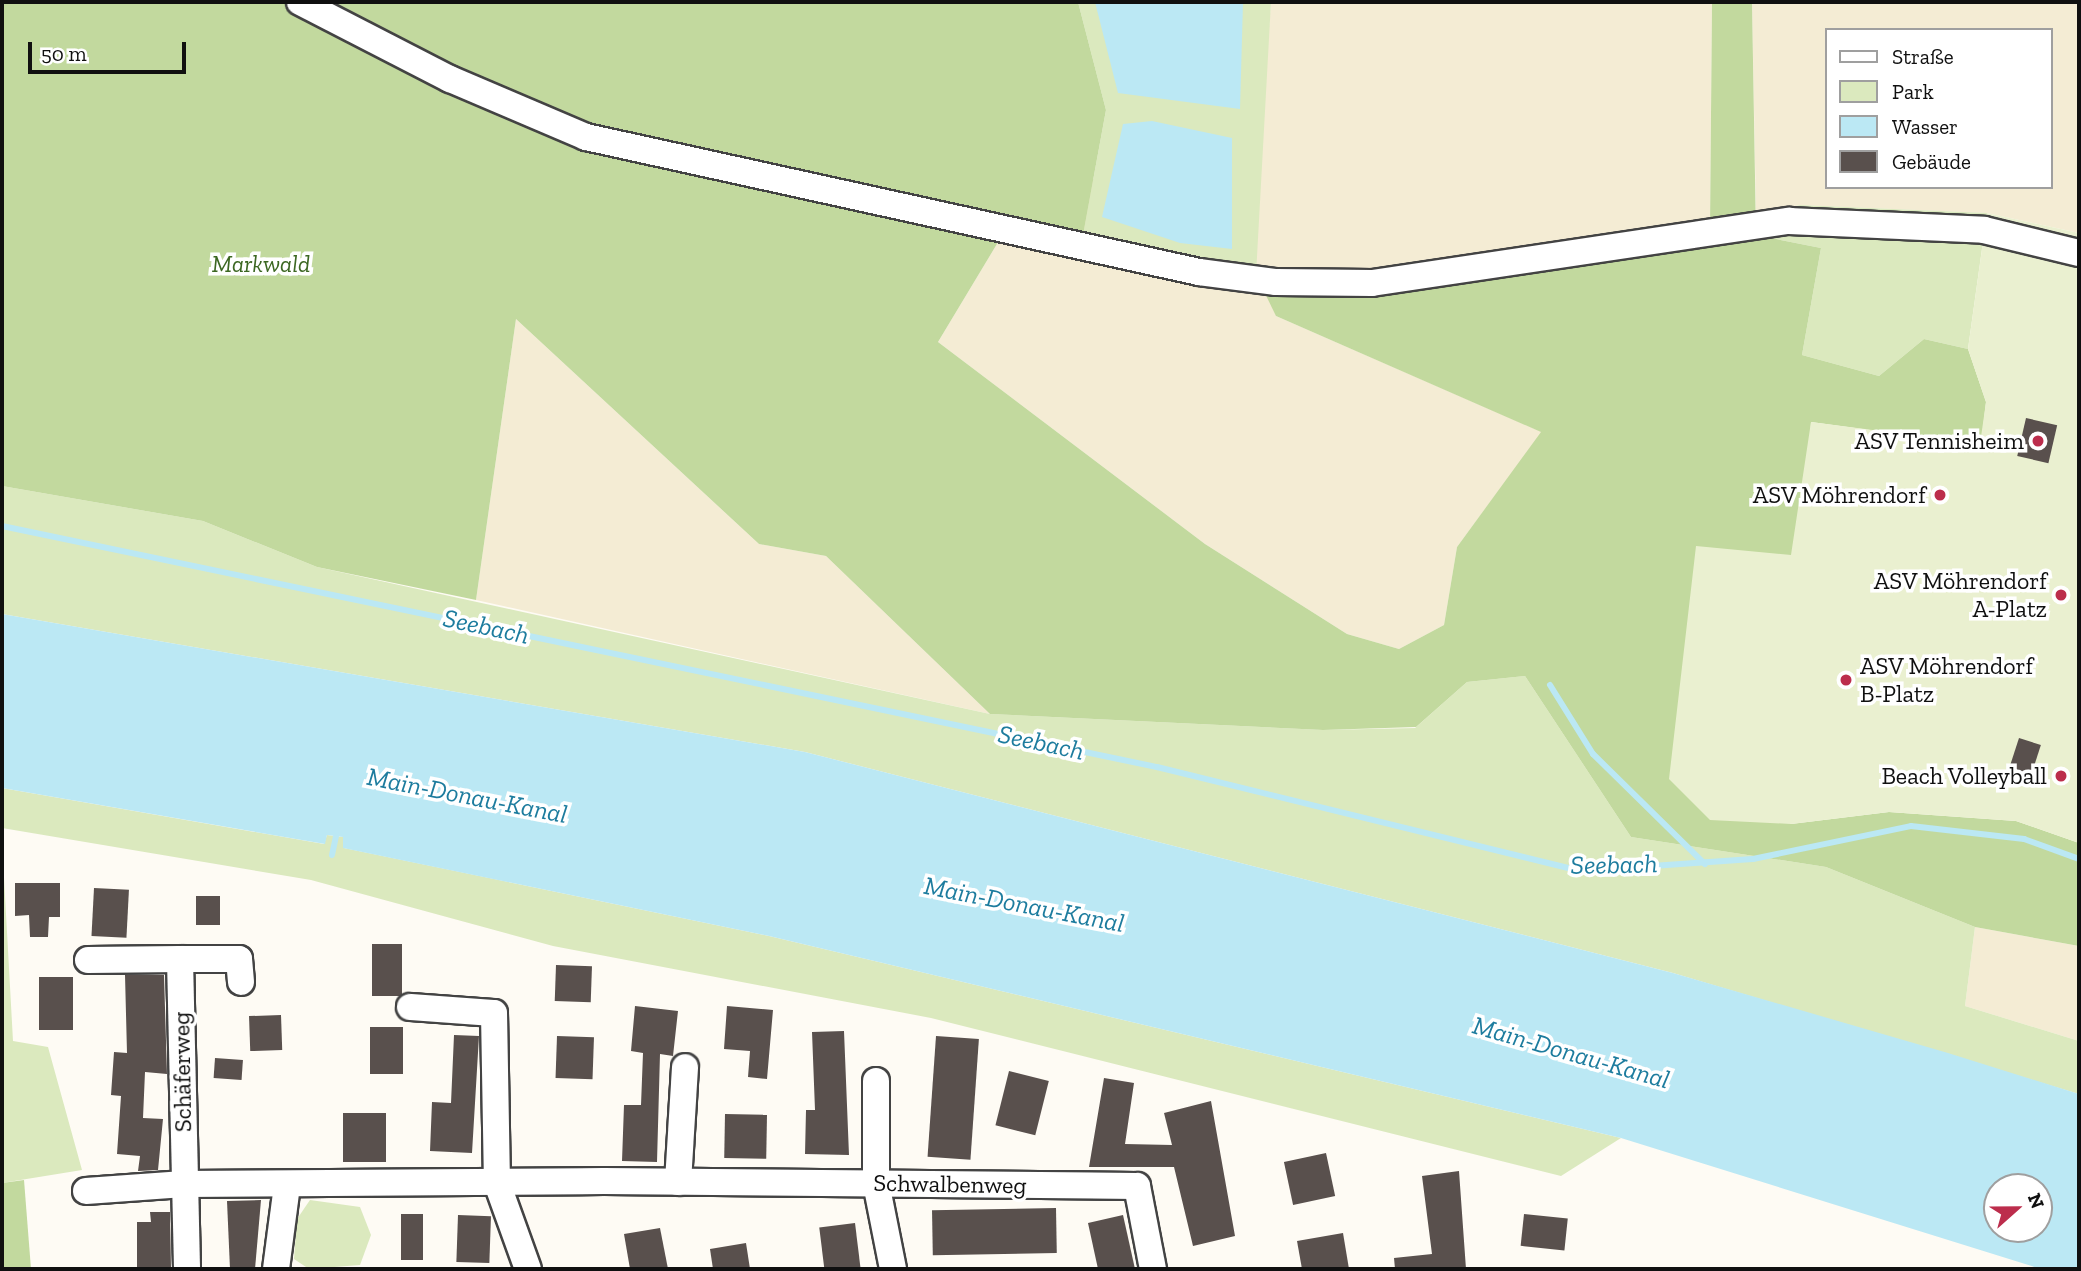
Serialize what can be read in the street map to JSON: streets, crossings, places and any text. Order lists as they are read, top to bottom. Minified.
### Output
{"streets":{"street":["Schäferweg","Schwalbenweg"]},"water":["Seebach","Main-Donau-Kanal"],"parks":["Markwald"],"places":["ASV Tennisheim","ASV Möhrendorf","ASV Möhrendorf A-Platz","ASV Möhrendorf B-Platz","Beach Volleyball"],"legend":["Straße","Park","Wasser","Gebäude"],"scale_bar":"50 m","north":"right"}
